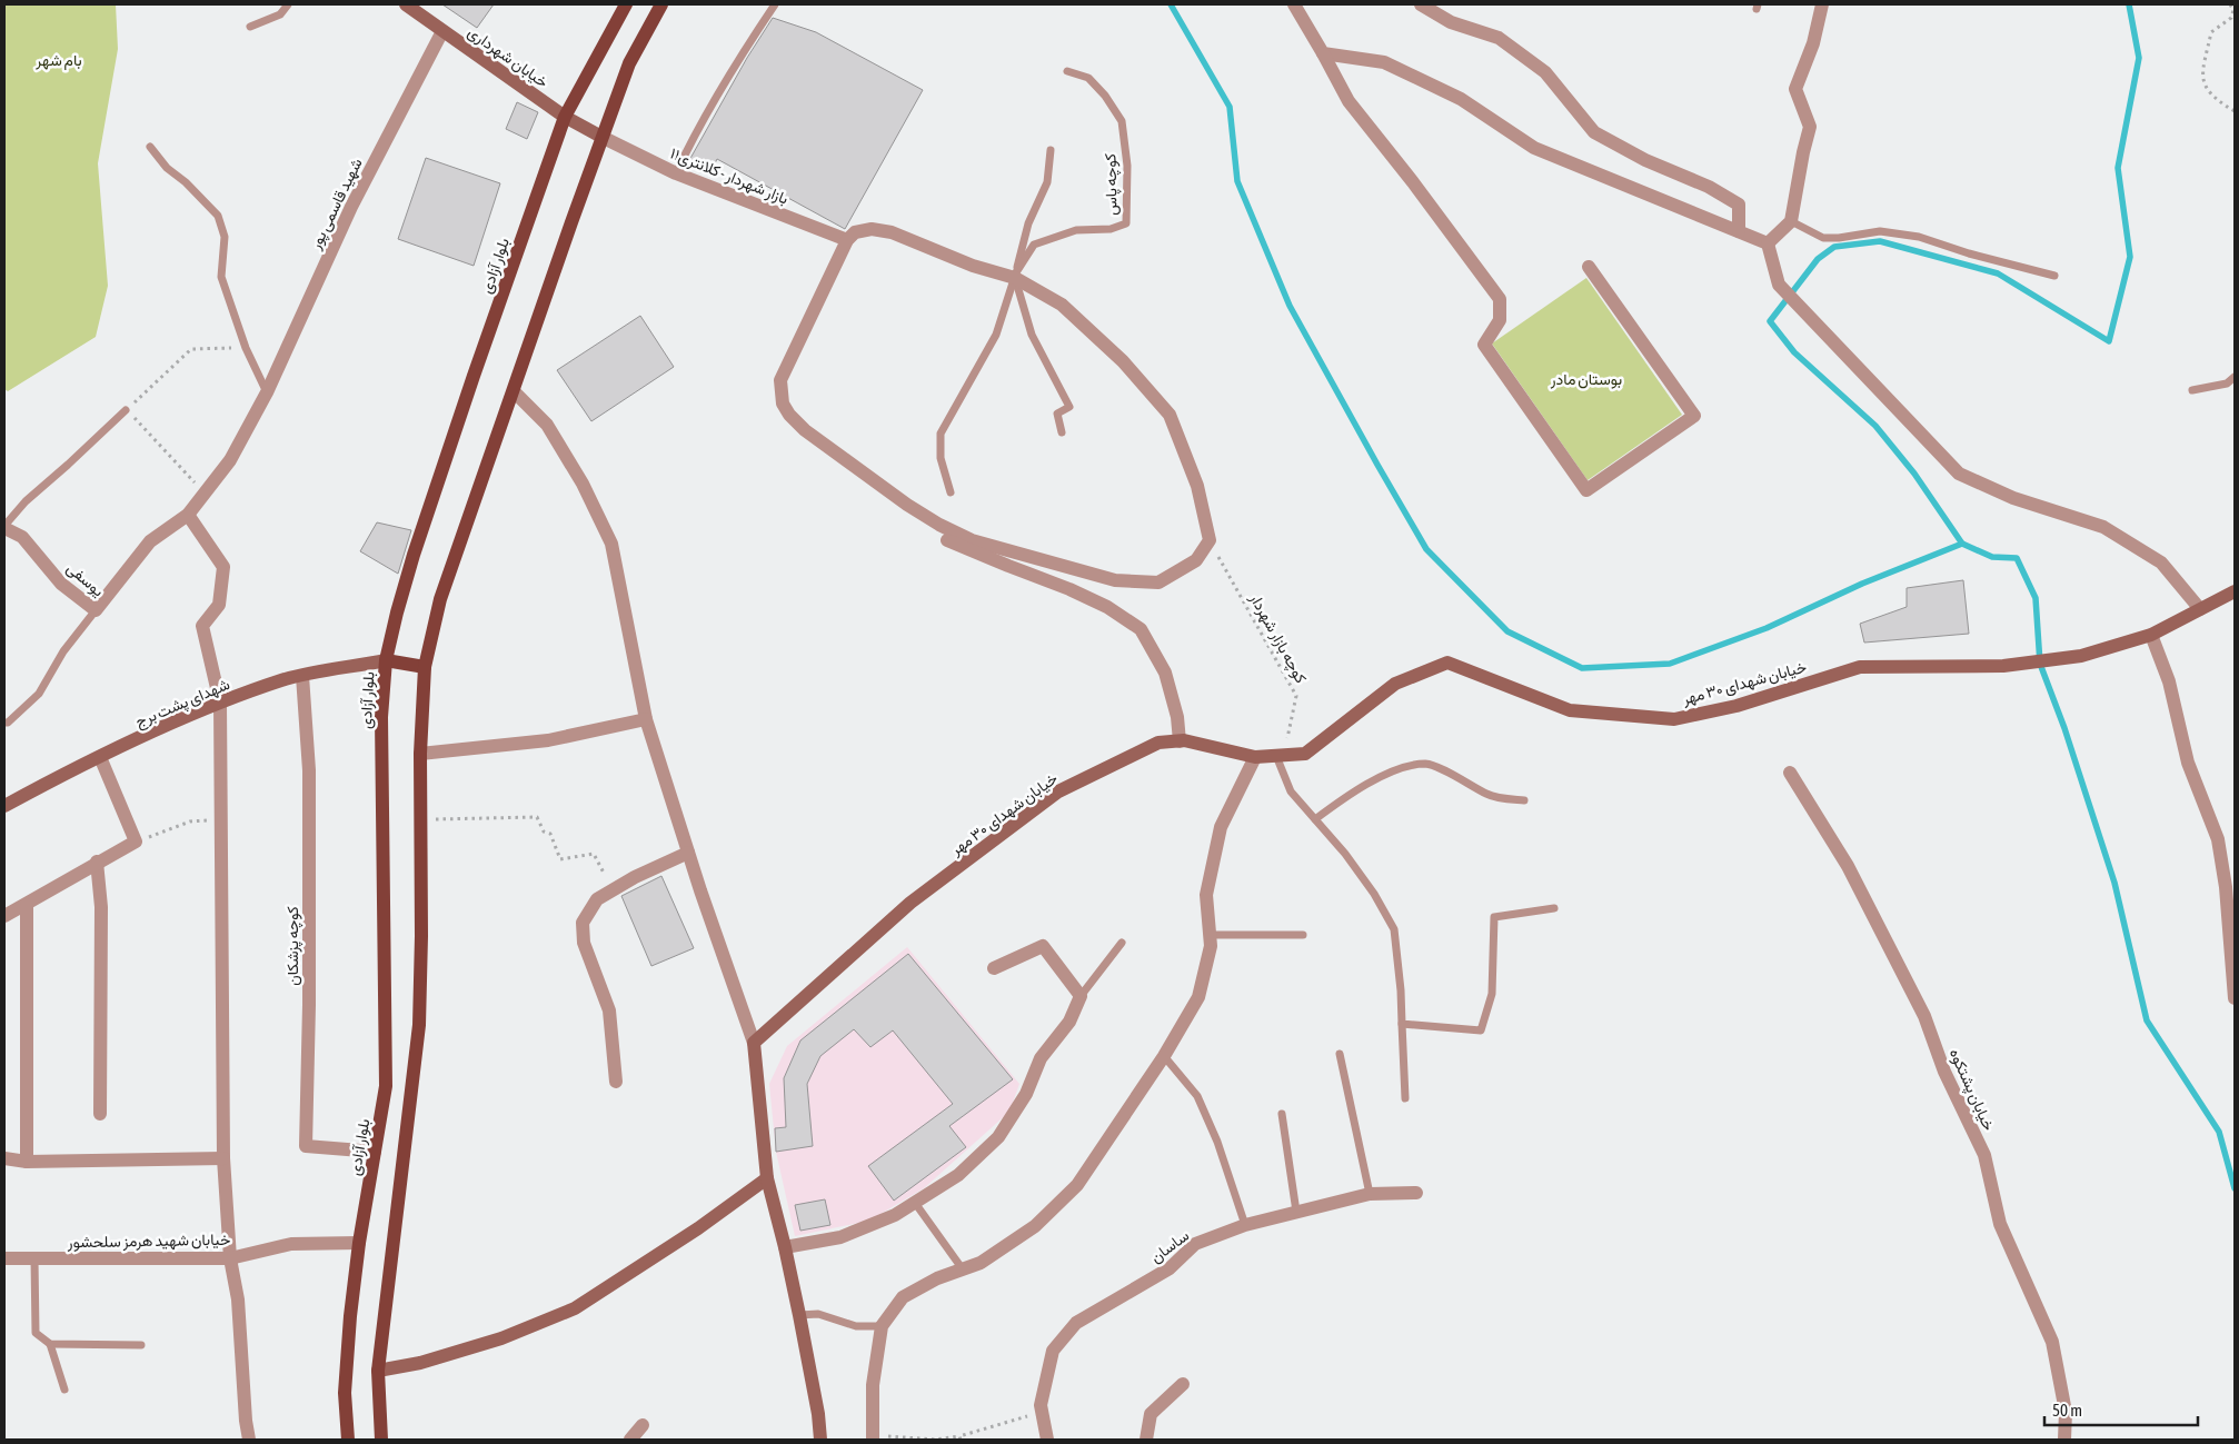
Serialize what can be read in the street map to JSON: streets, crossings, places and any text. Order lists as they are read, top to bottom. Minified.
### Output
{"streets":{"main road":["خیابان شهرداری","بلوار آزادی","خیابان شهدای ۳۰ مهر","شهدای پشت برج"],"street":["بازار شهردار - کلانتری۱۱","شهید قاسمی پور","یوسفی","کوچه پزشکان","خیابان پشتکوه","خیابان شهید هرمز سلحشور","ساسان"],"lane":["کوچه پاس"],"path":["کوچه بازار شهردار"]},"crossings":[["خیابان شهرداری","بازار شهردار - کلانتری۱۱"],["خیابان شهرداری","شهید قاسمی پور"],["خیابان شهرداری","بلوار آزادی"],["شهید قاسمی پور","یوسفی"],["بلوار آزادی","شهدای پشت برج"],["بلوار آزادی","کوچه پزشکان"],["بلوار آزادی","خیابان شهید هرمز سلحشور"],["کوچه بازار شهردار","خیابان شهدای ۳۰ مهر"],["شهدای پشت برج","کوچه پزشکان"]],"parks":["بام شهر","بوستان مادر"],"scale_bar":"50 m"}
